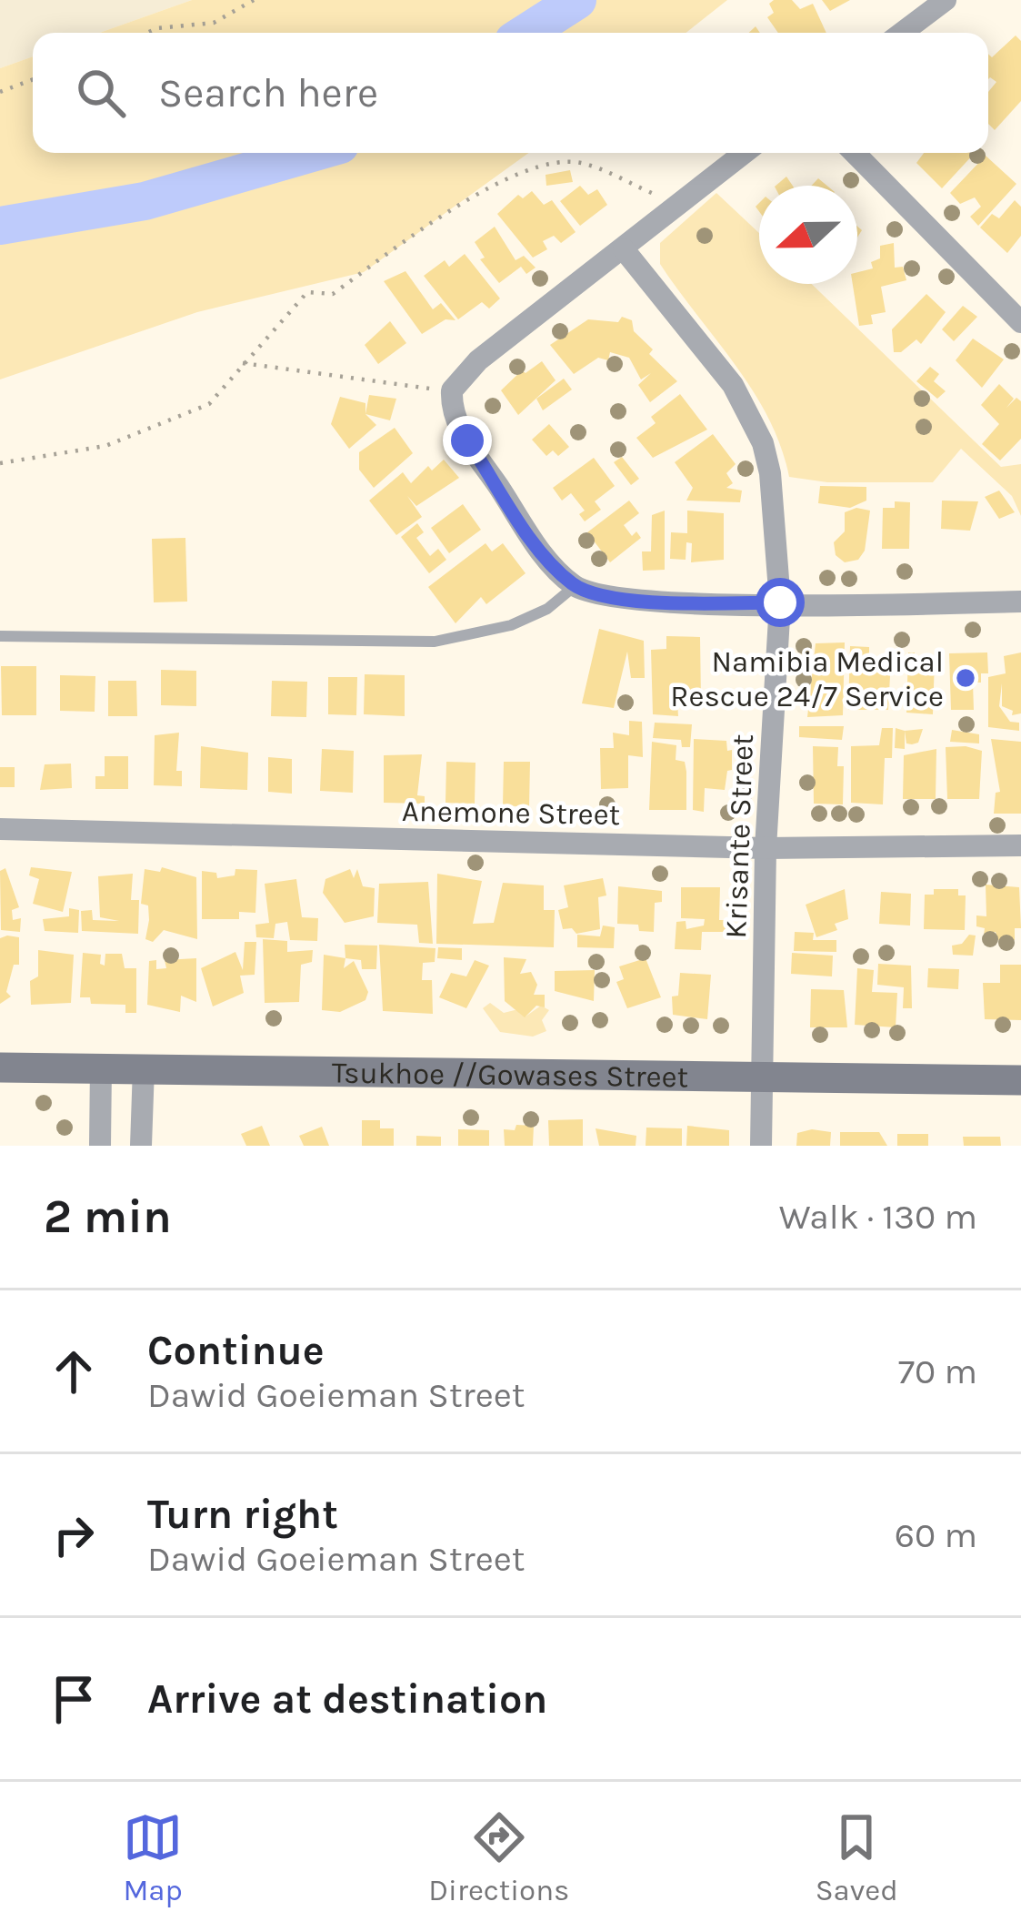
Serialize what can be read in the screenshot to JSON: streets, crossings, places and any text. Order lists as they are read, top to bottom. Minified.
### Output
{"streets":{"street":["Anemone Street","Krisante Street","Tsukhoe //Gowases Street"]},"crossings":[["Anemone Street","Krisante Street"],["Krisante Street","Tsukhoe //Gowases Street"]],"places":["Namibia Medical Rescue 24/7 Service"],"north":"left","page":{"search":"Search here","heading":["2 min","Walk · 130 m"],"list":[["Continue","Dawid Goeieman Street","70 m"],["Turn right","Dawid Goeieman Street","60 m"],"Arrive at destination"],"nav":["Map","Directions","Saved"]}}
